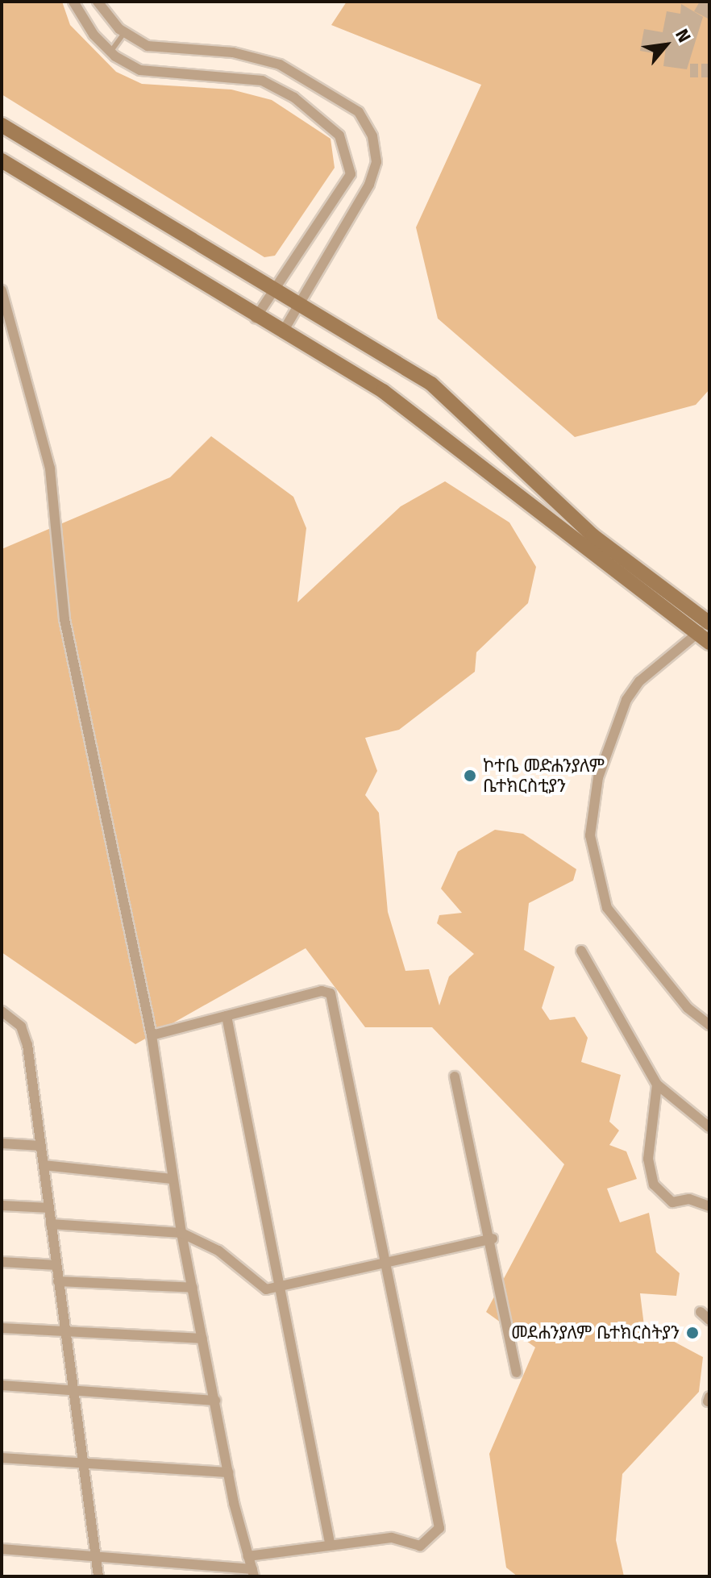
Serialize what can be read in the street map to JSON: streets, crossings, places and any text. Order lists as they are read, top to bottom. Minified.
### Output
{"places":["ኮተቤ መድሐንያለም ቤተክርስቲያን","መደሐንያለም ቤተክርስትያን"],"north":"top right"}
